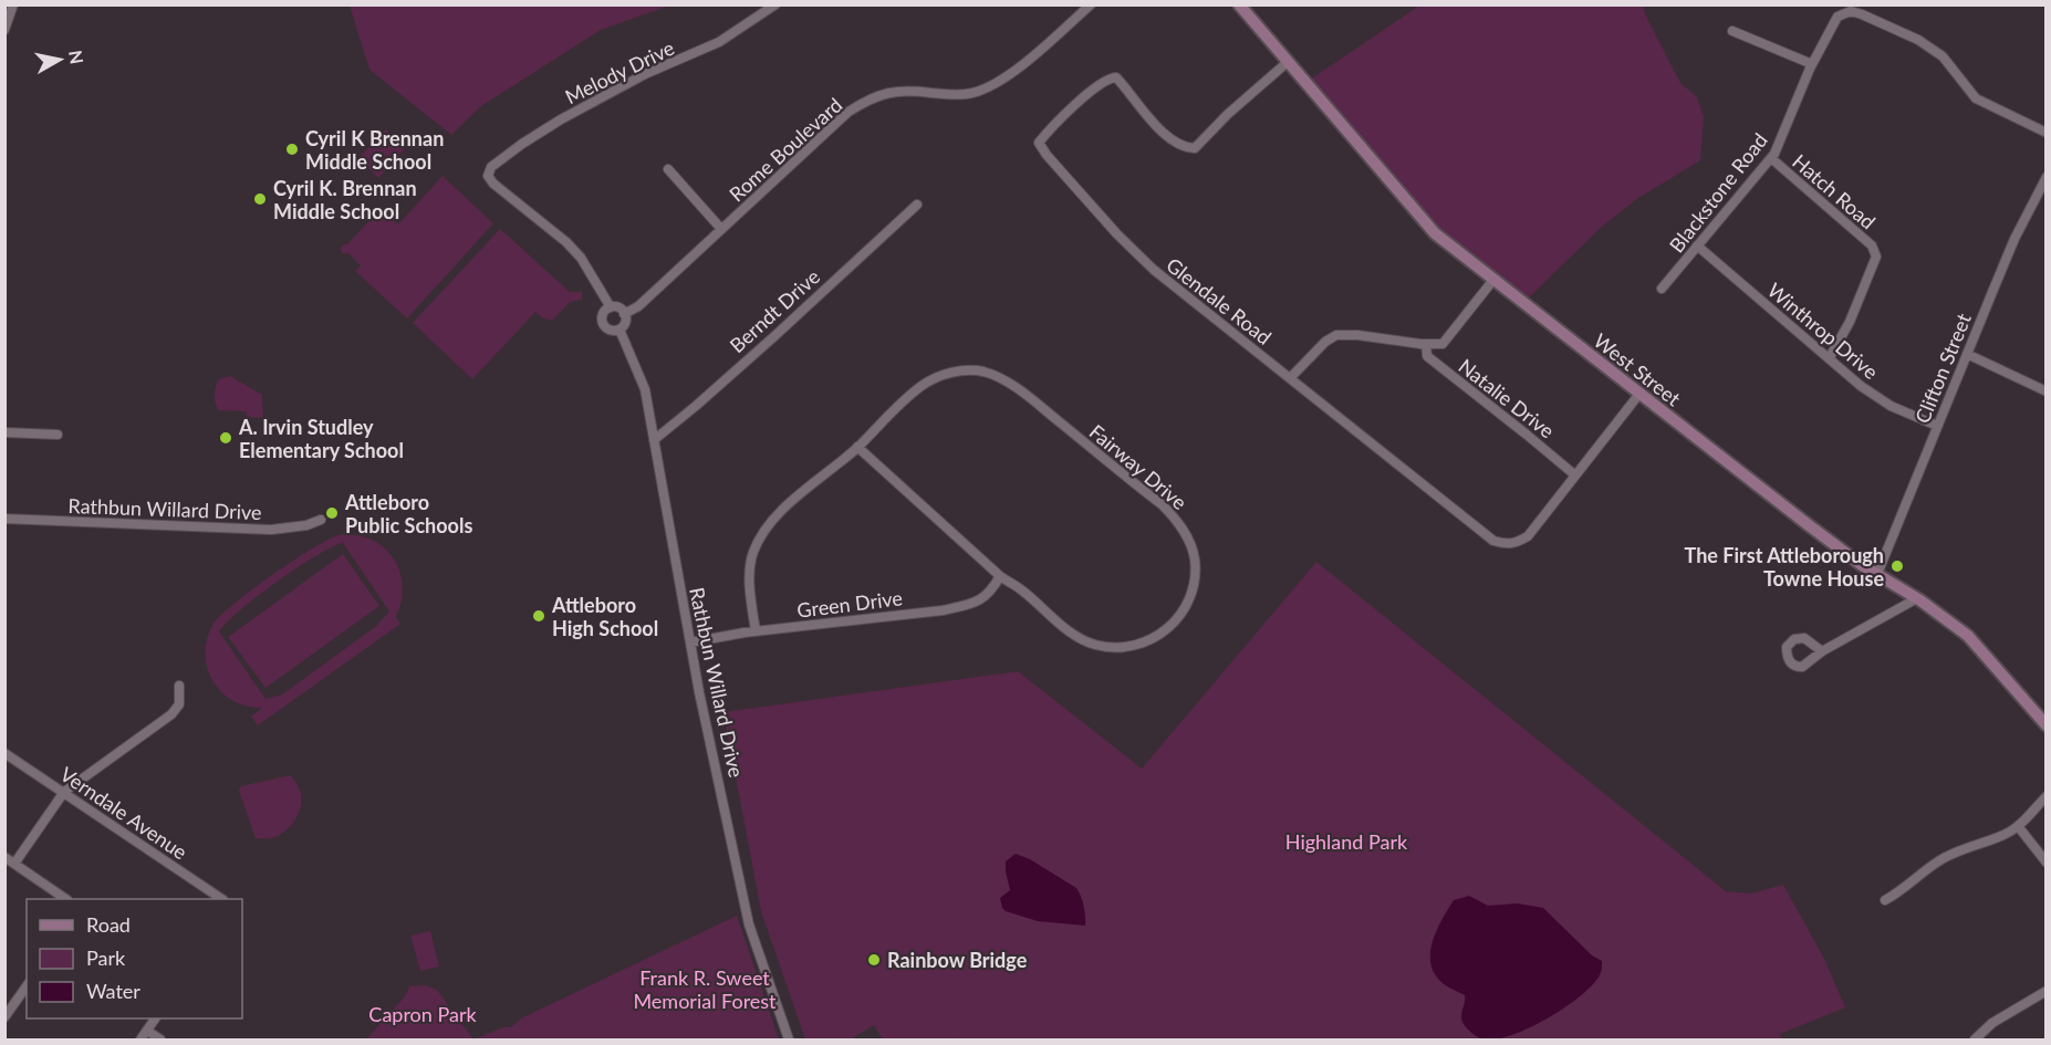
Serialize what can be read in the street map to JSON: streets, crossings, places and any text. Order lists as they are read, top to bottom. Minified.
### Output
{"streets":{"main road":["West Street"],"street":["Melody Drive","Rome Boulevard","Hatch Road","Blackstone Road","Glendale Road","Berndt Drive","Winthrop Drive","Clifton Street","Natalie Drive","Fairway Drive","Rathbun Willard Drive","Green Drive","Verndale Avenue"]},"crossings":[["Melody Drive","Rome Boulevard"],["Melody Drive","Rathbun Willard Drive"],["Rome Boulevard","Rathbun Willard Drive"],["Hatch Road","Blackstone Road"],["Hatch Road","Winthrop Drive"],["Blackstone Road","Winthrop Drive"],["Glendale Road","West Street"],["Glendale Road","Natalie Drive"],["Berndt Drive","Rathbun Willard Drive"],["Winthrop Drive","Clifton Street"],["Clifton Street","West Street"],["Fairway Drive","Green Drive"],["Rathbun Willard Drive","Green Drive"]],"parks":["Highland Park","Frank R. Sweet Memorial Forest","Capron Park"],"places":["Cyril K Brennan Middle School","Cyril K. Brennan Middle School","A. Irvin Studley Elementary School","Attleboro Public Schools","The First Attleborough Towne House","Attleboro High School","Rainbow Bridge"],"legend":["Road","Park","Water"],"north":"right"}
